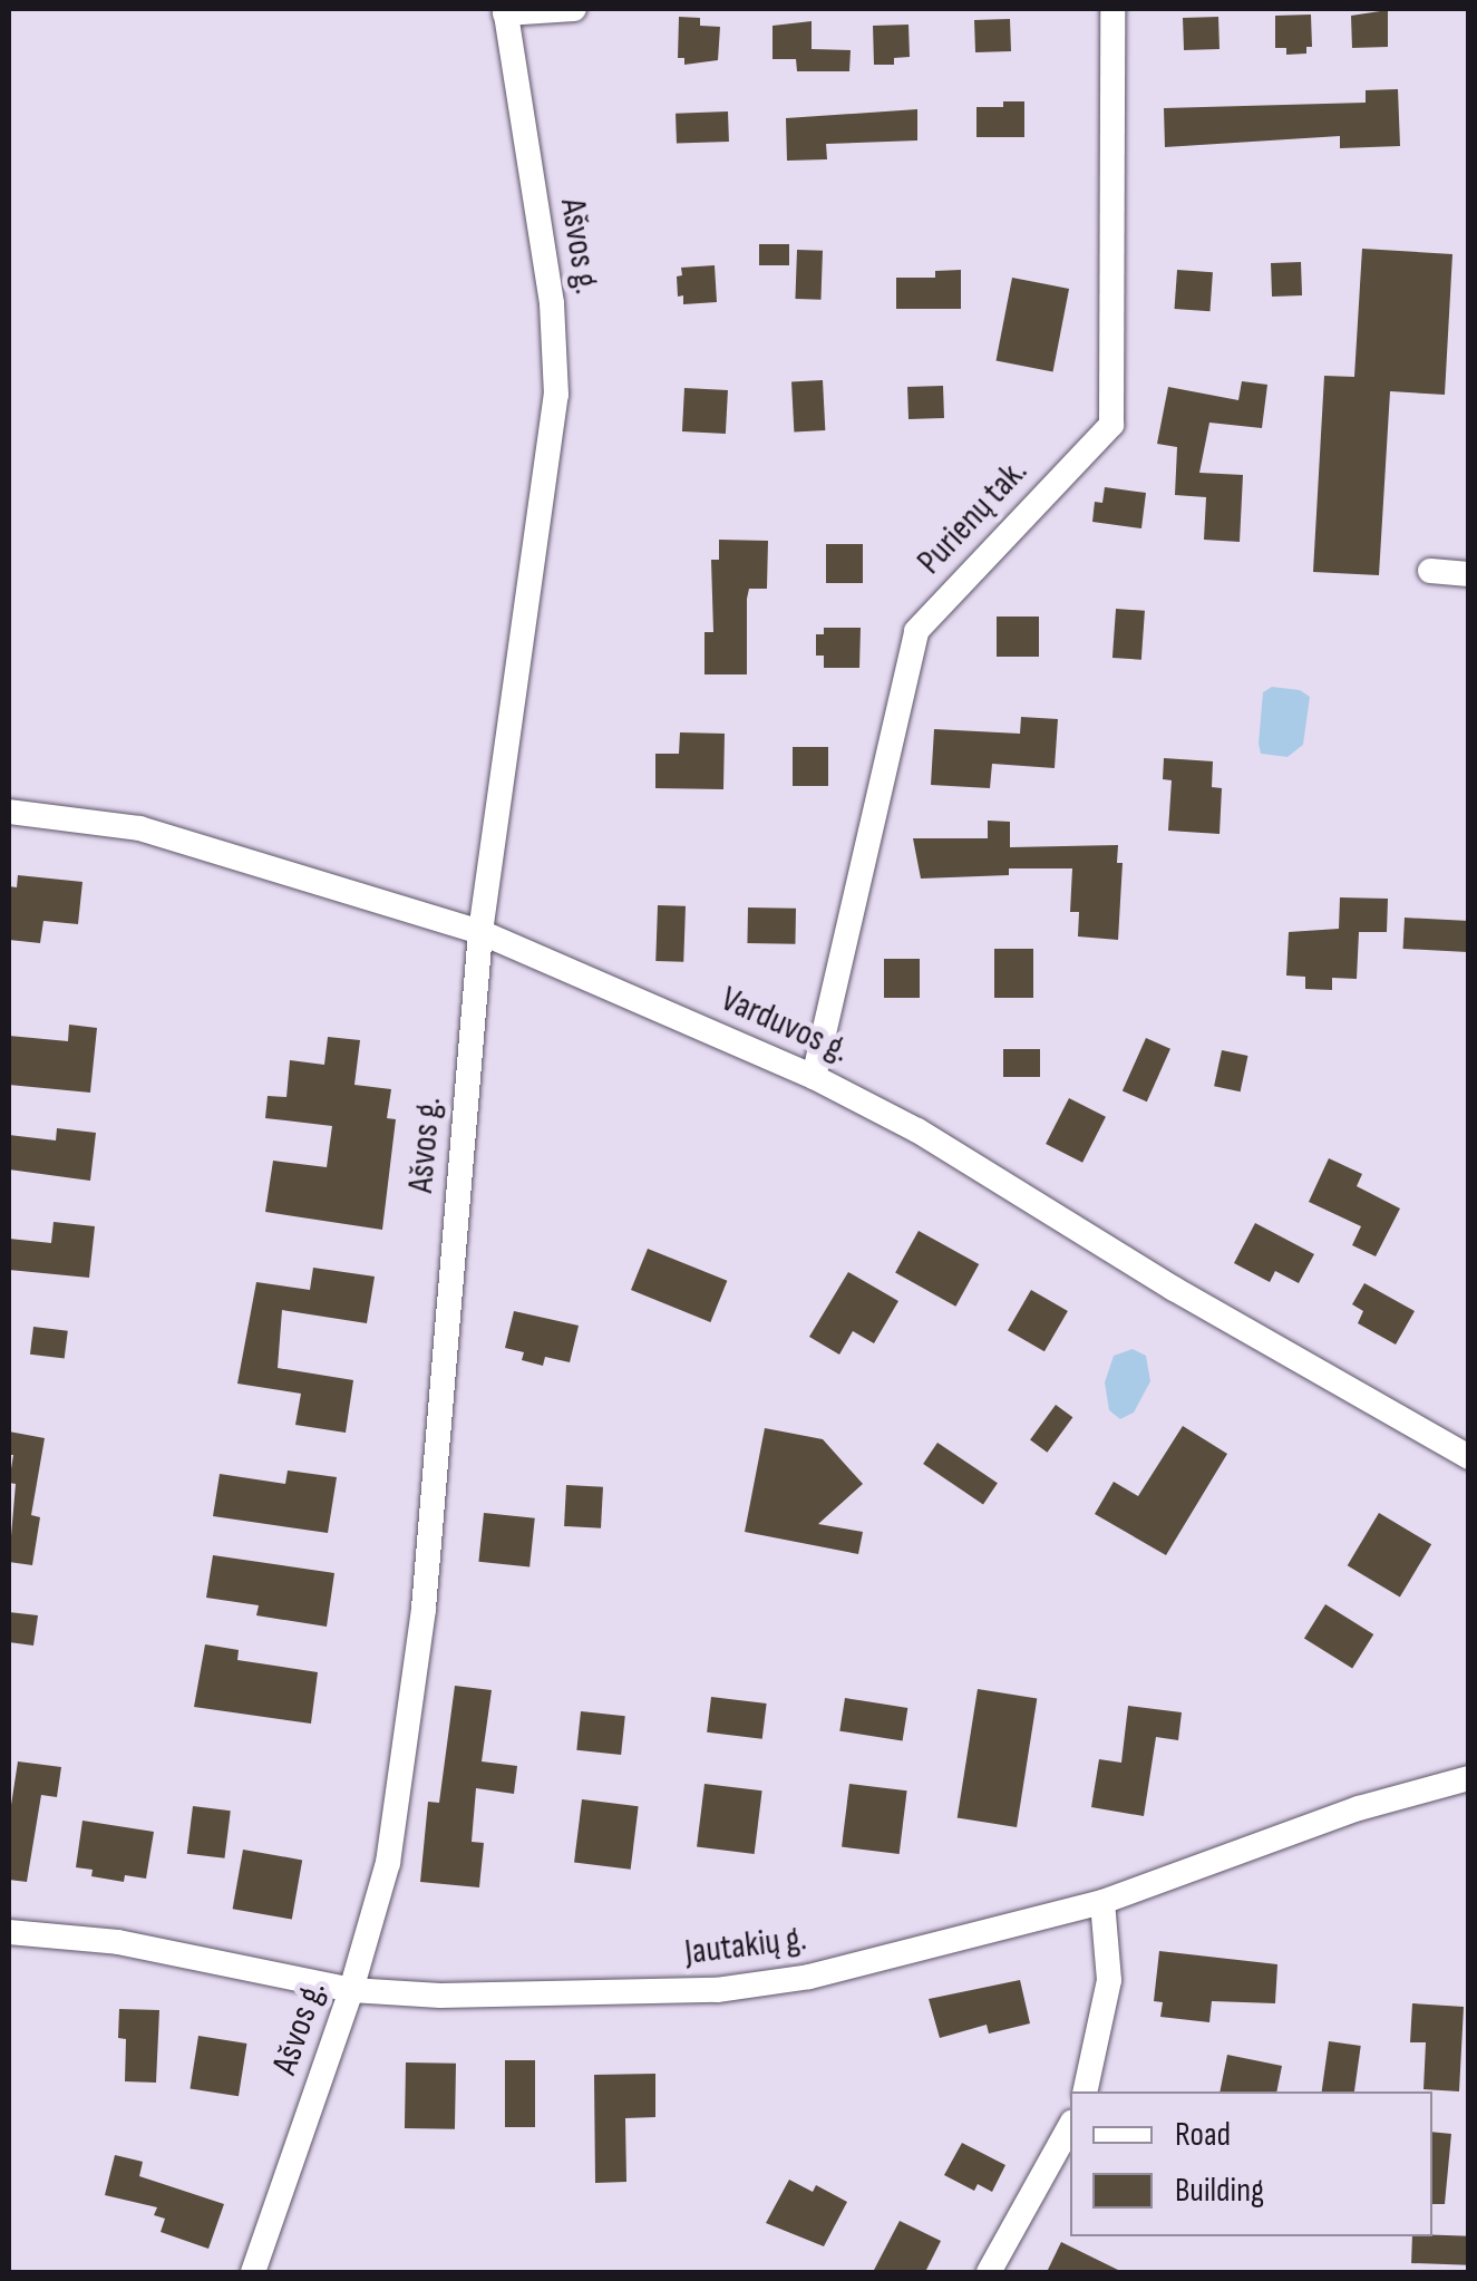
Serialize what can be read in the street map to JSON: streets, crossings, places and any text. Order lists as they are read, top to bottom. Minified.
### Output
{"streets":{"street":["Ašvos g.","Purienų tak.","Varduvos g.","Jautakių g."]},"crossings":[["Ašvos g.","Varduvos g."],["Ašvos g.","Jautakių g."],["Purienų tak.","Varduvos g."]],"legend":["Road","Building"]}
